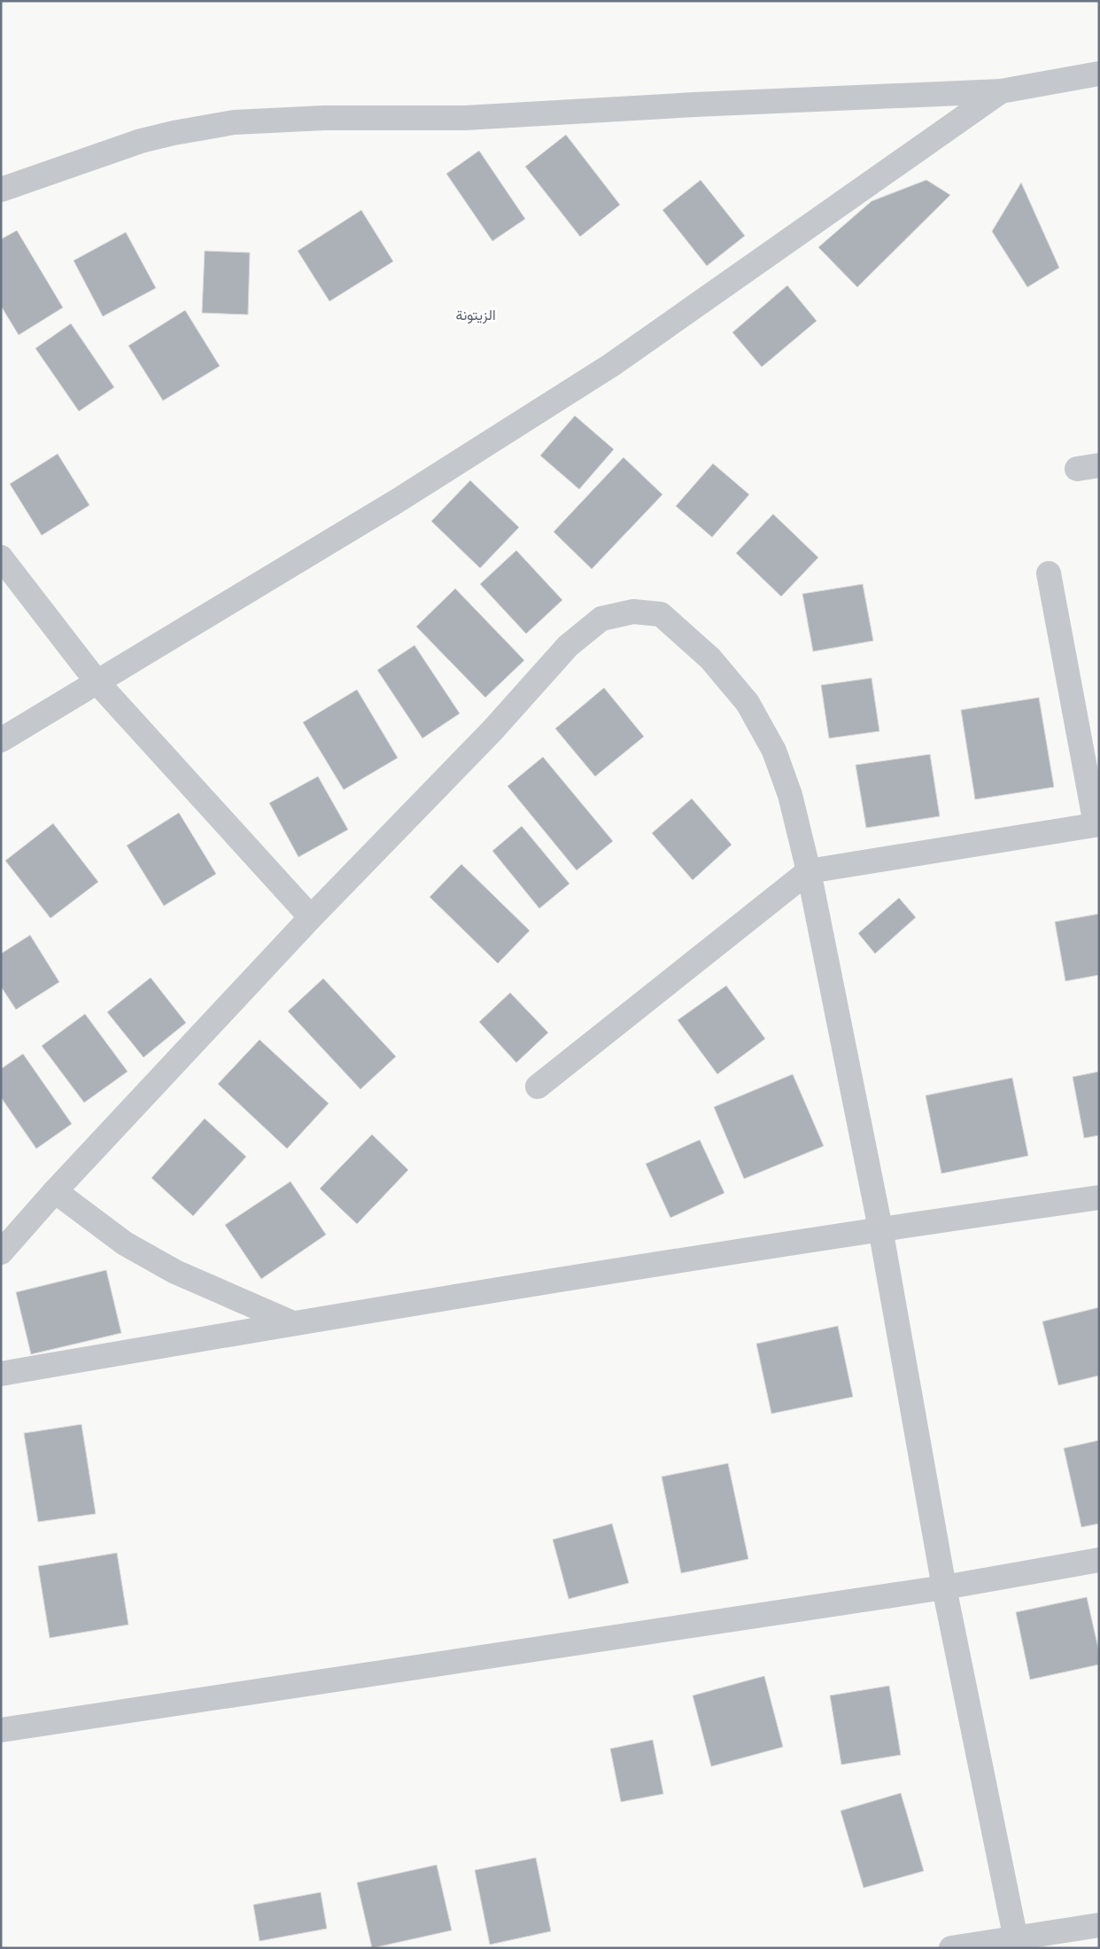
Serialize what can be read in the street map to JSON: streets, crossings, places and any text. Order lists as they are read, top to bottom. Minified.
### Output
{"districts":["الزيتونة"]}
